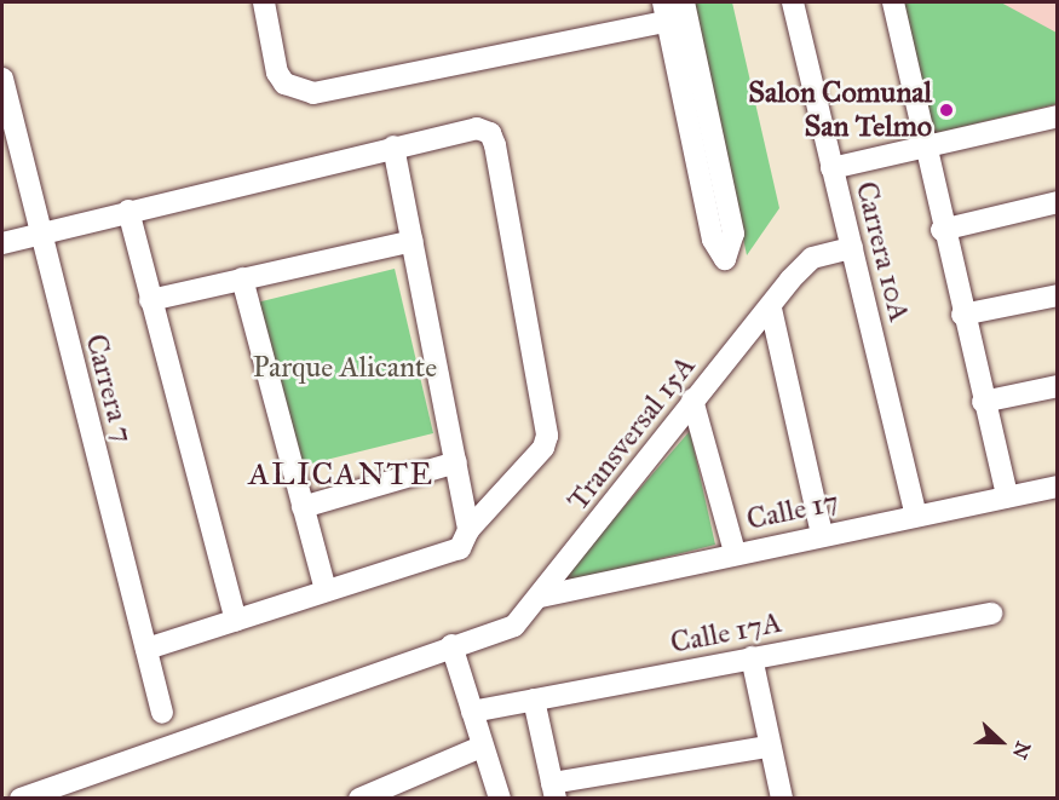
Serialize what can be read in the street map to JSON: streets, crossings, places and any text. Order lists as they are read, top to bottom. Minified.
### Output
{"streets":{"street":["Carrera 10A","Carrera 7","Transversal 15A","Calle 17","Calle 17A"]},"crossings":[["Carrera 10A","Transversal 15A"],["Carrera 10A","Calle 17"],["Transversal 15A","Calle 17"]],"districts":["ALICANTE"],"parks":["Parque Alicante"],"places":["Salon Comunal San Telmo"],"north":"right"}
